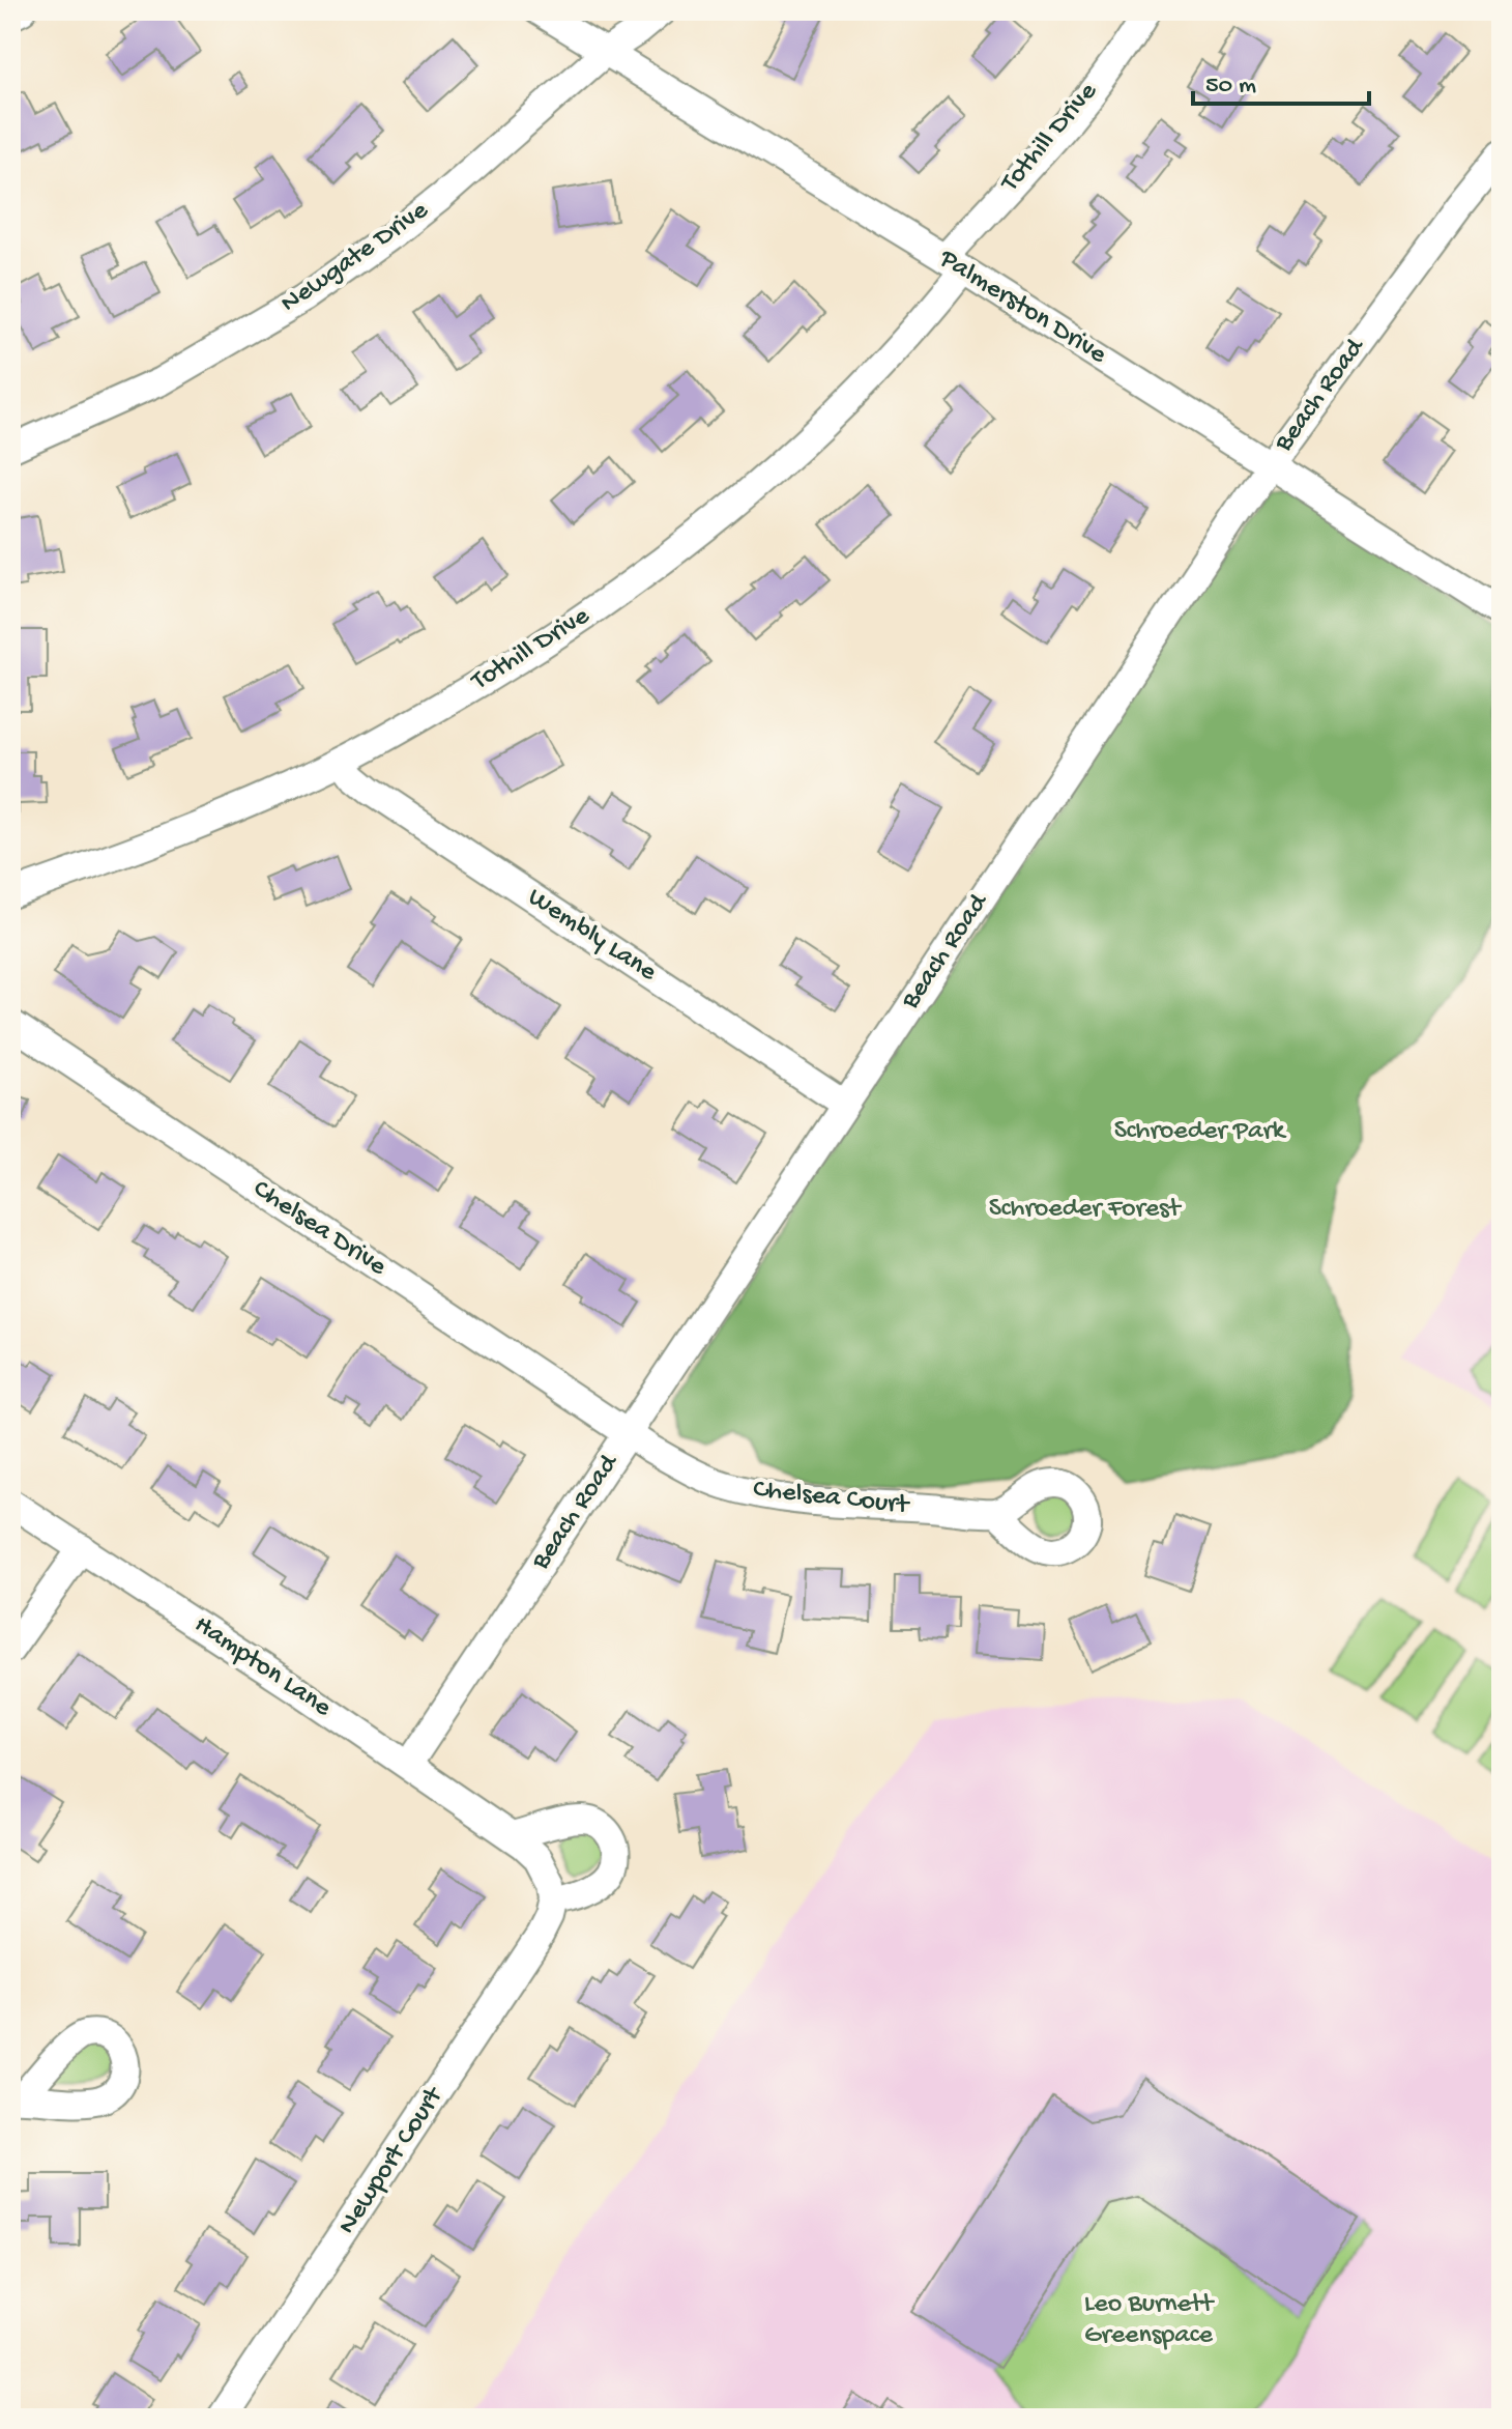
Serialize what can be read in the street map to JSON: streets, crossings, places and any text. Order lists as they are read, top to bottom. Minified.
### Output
{"streets":{"street":["Tothill Drive","Newgate Drive","Palmerston Drive","Beach Road","Wembly Lane","Chelsea Drive","Chelsea Court","Hampton Lane","Newport Court"]},"crossings":[["Tothill Drive","Palmerston Drive"],["Tothill Drive","Wembly Lane"],["Newgate Drive","Palmerston Drive"],["Palmerston Drive","Beach Road"],["Beach Road","Wembly Lane"],["Beach Road","Chelsea Drive"],["Beach Road","Chelsea Court"],["Beach Road","Hampton Lane"],["Chelsea Drive","Chelsea Court"],["Hampton Lane","Newport Court"]],"parks":["Schroeder Park","Schroeder Forest","Leo Burnett Greenspace"],"scale_bar":"50 m"}
